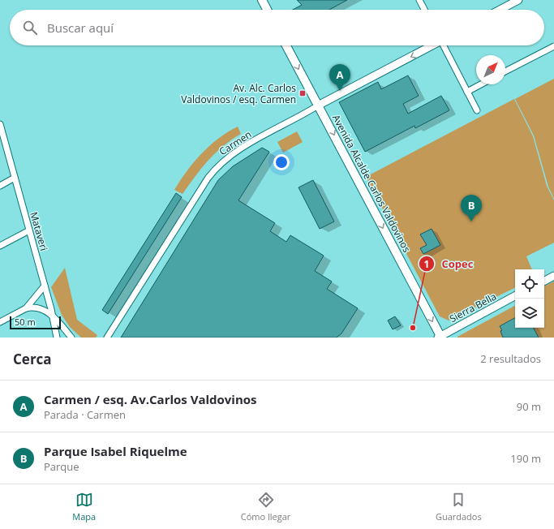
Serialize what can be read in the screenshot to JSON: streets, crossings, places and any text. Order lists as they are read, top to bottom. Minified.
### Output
{"streets":{"main road":["Avenida Alcalde Carlos Valdovinos"],"street":["Carmen","Mataveri","Sierra Bella"]},"crossings":[["Carmen","Avenida Alcalde Carlos Valdovinos"],["Avenida Alcalde Carlos Valdovinos","Sierra Bella"]],"one_way":["Avenida Alcalde Carlos Valdovinos"],"places":{"transit":["Av. Alc. Carlos Valdovinos / esq. Carmen"],"other":["Copec"]},"scale_bar":"50 m","north":"top right","page":{"search":"Buscar aquí","pins":["A","B"],"scale":"50 m","heading":["Cerca","2 resultados"],"list":[{"mark":"A","name":"Carmen / esq. Av.Carlos Valdovinos","note":"Parada · Carmen","value":"90 m"},{"mark":"B","name":"Parque Isabel Riquelme","note":"Parque","value":"190 m"}],"nav":["Mapa","Cómo llegar","Guardados"]}}
